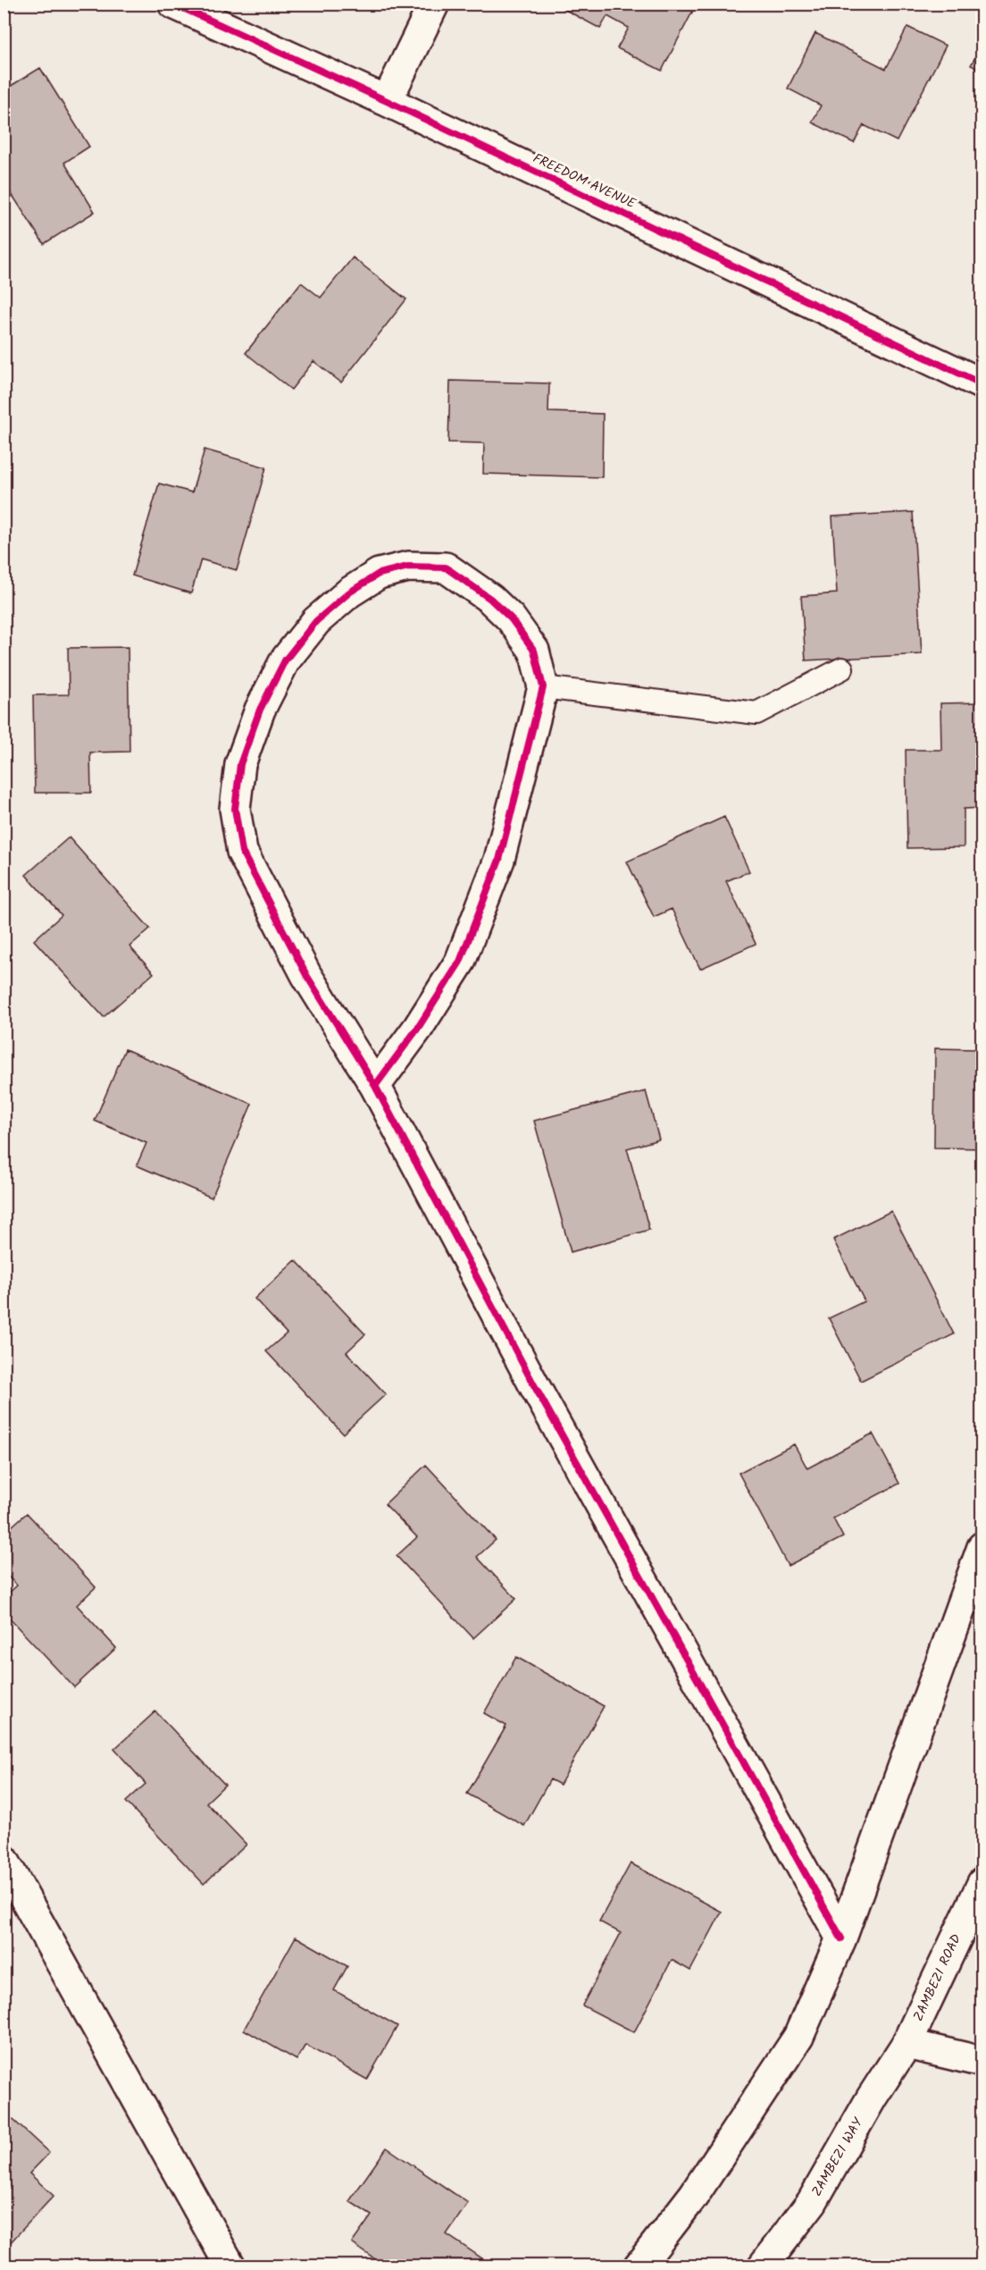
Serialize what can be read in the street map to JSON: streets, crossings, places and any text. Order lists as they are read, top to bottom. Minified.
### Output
{"streets":{"street":["FREEDOM AVENUE","ZAMBEZI ROAD","ZAMBEZI WAY"]},"crossings":[["ZAMBEZI ROAD","ZAMBEZI WAY"]]}
